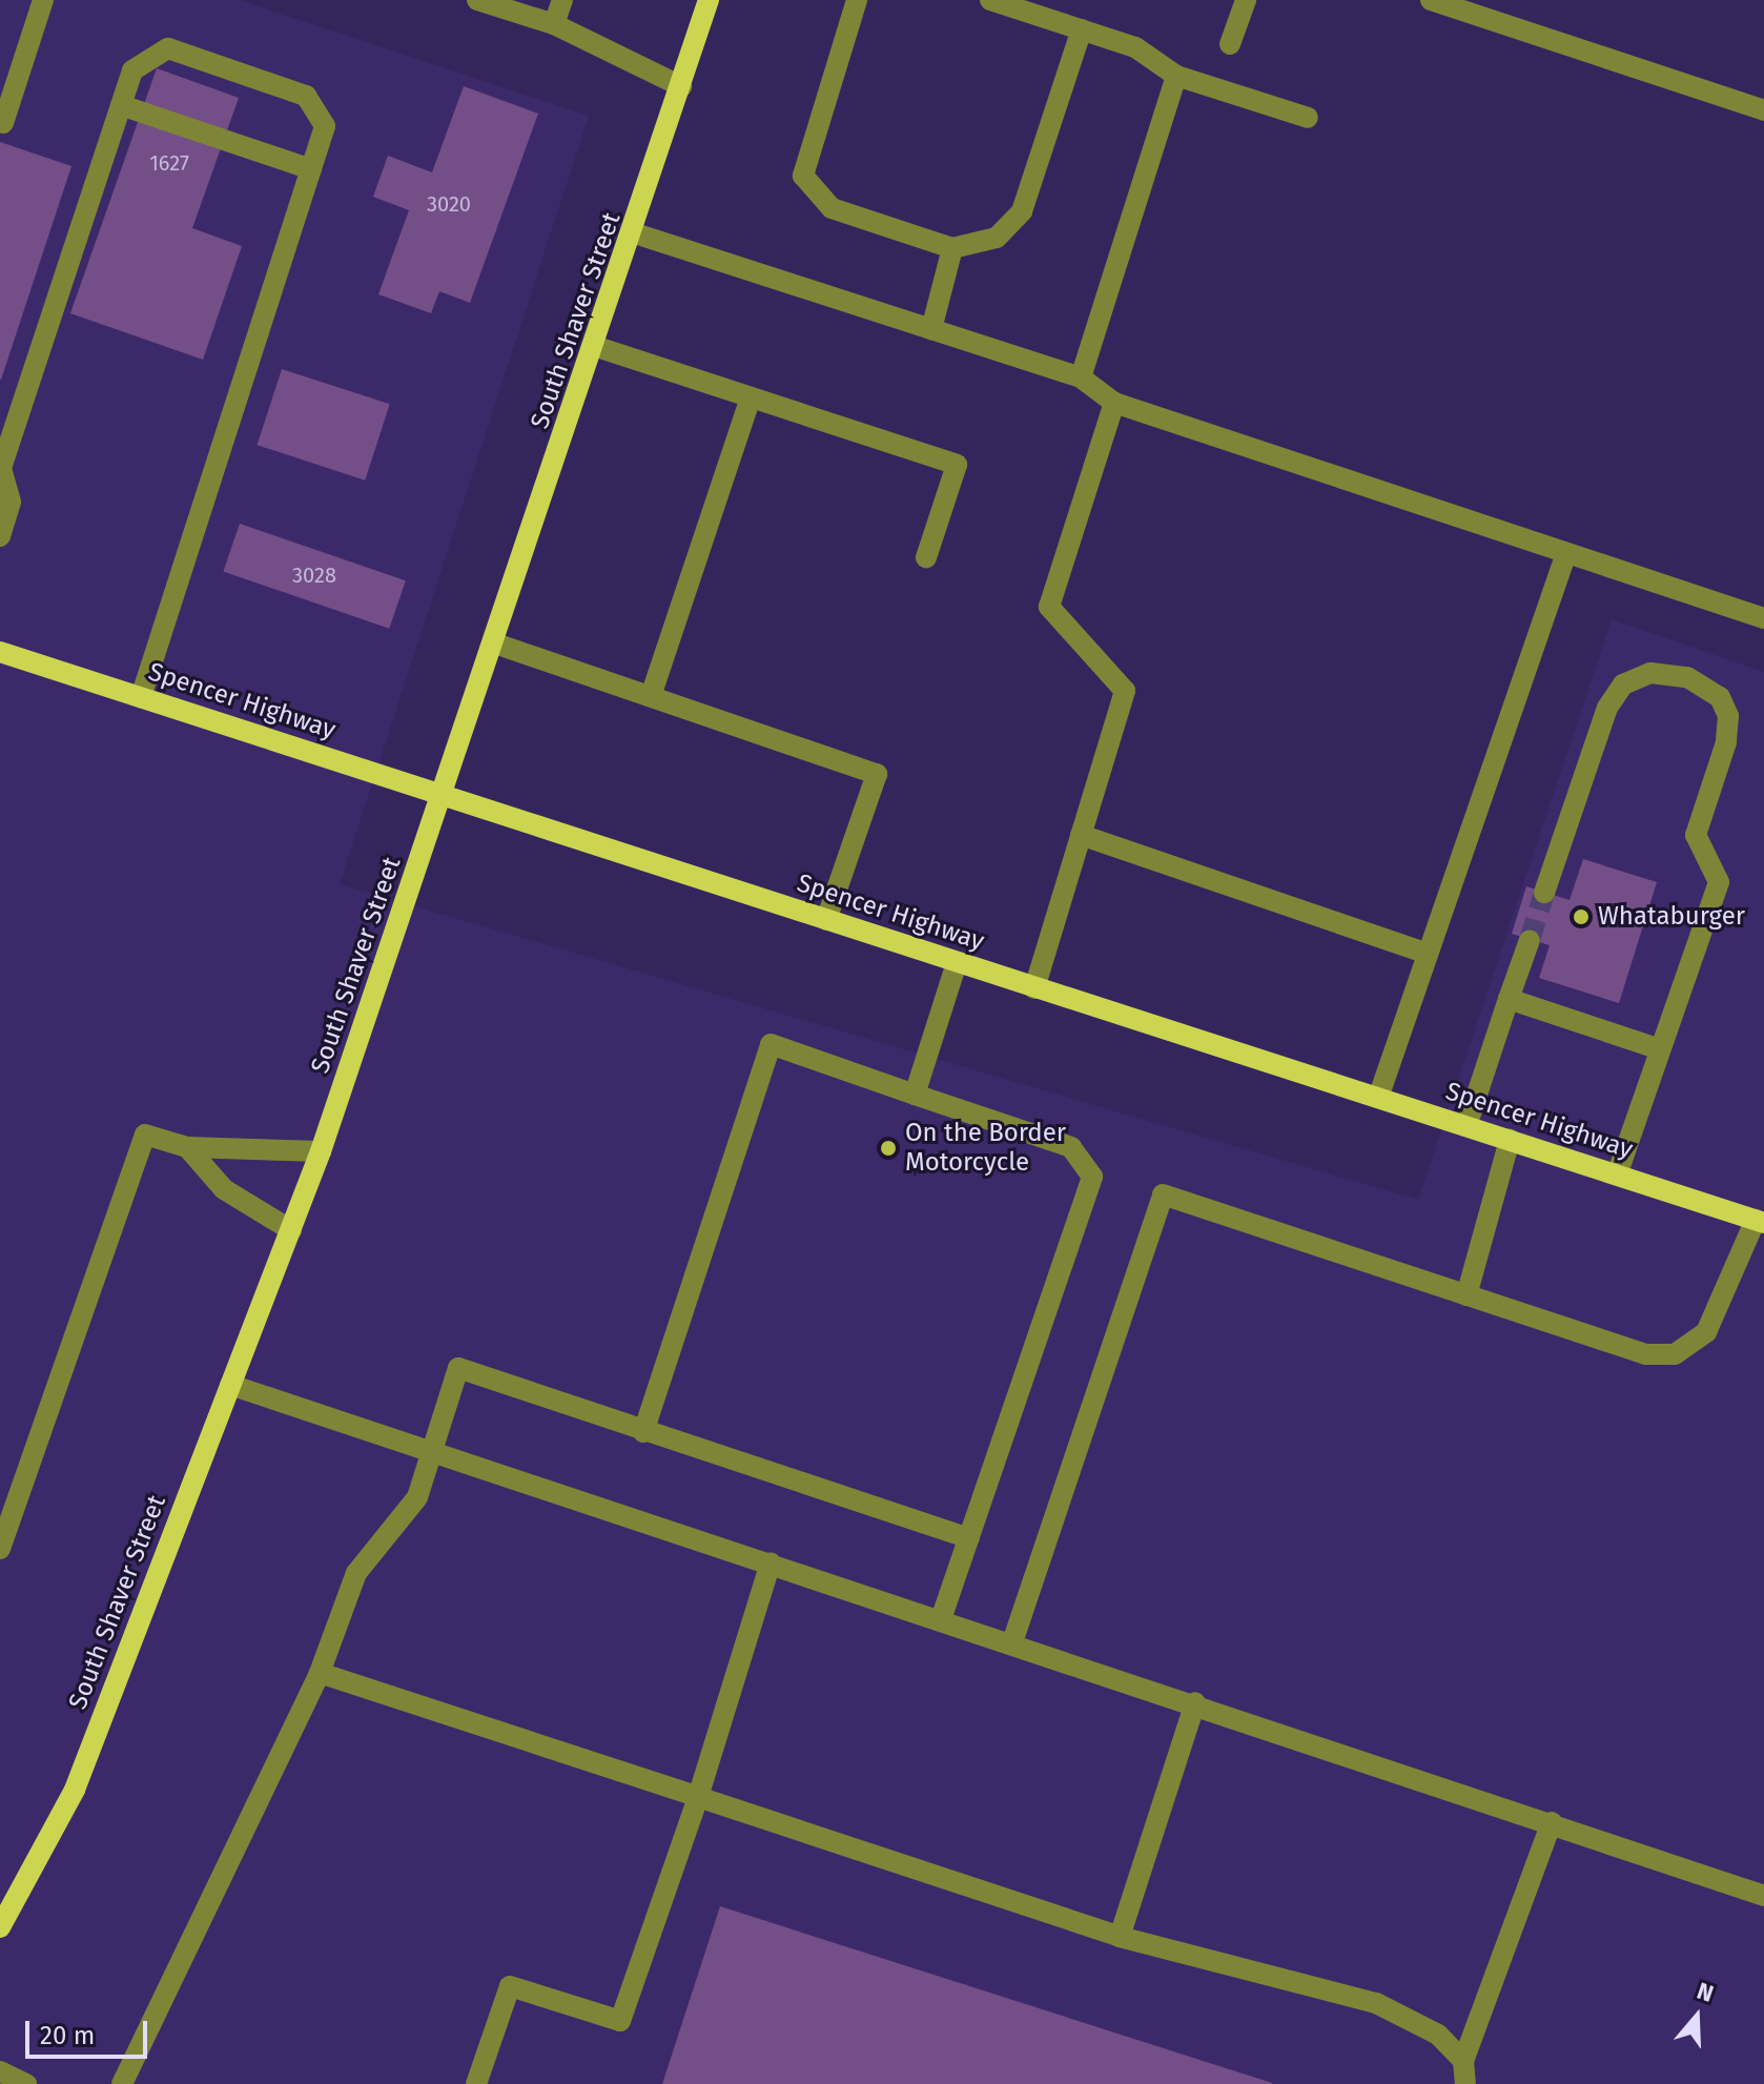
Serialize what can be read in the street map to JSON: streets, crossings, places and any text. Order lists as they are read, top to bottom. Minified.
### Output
{"streets":{"main road":["South Shaver Street","Spencer Highway"]},"crossings":[["South Shaver Street","Spencer Highway"]],"places":["Whataburger","On the Border Motorcycle"],"house_numbers":["1627","3020","3028"],"scale_bar":"20 m","north":"top"}
